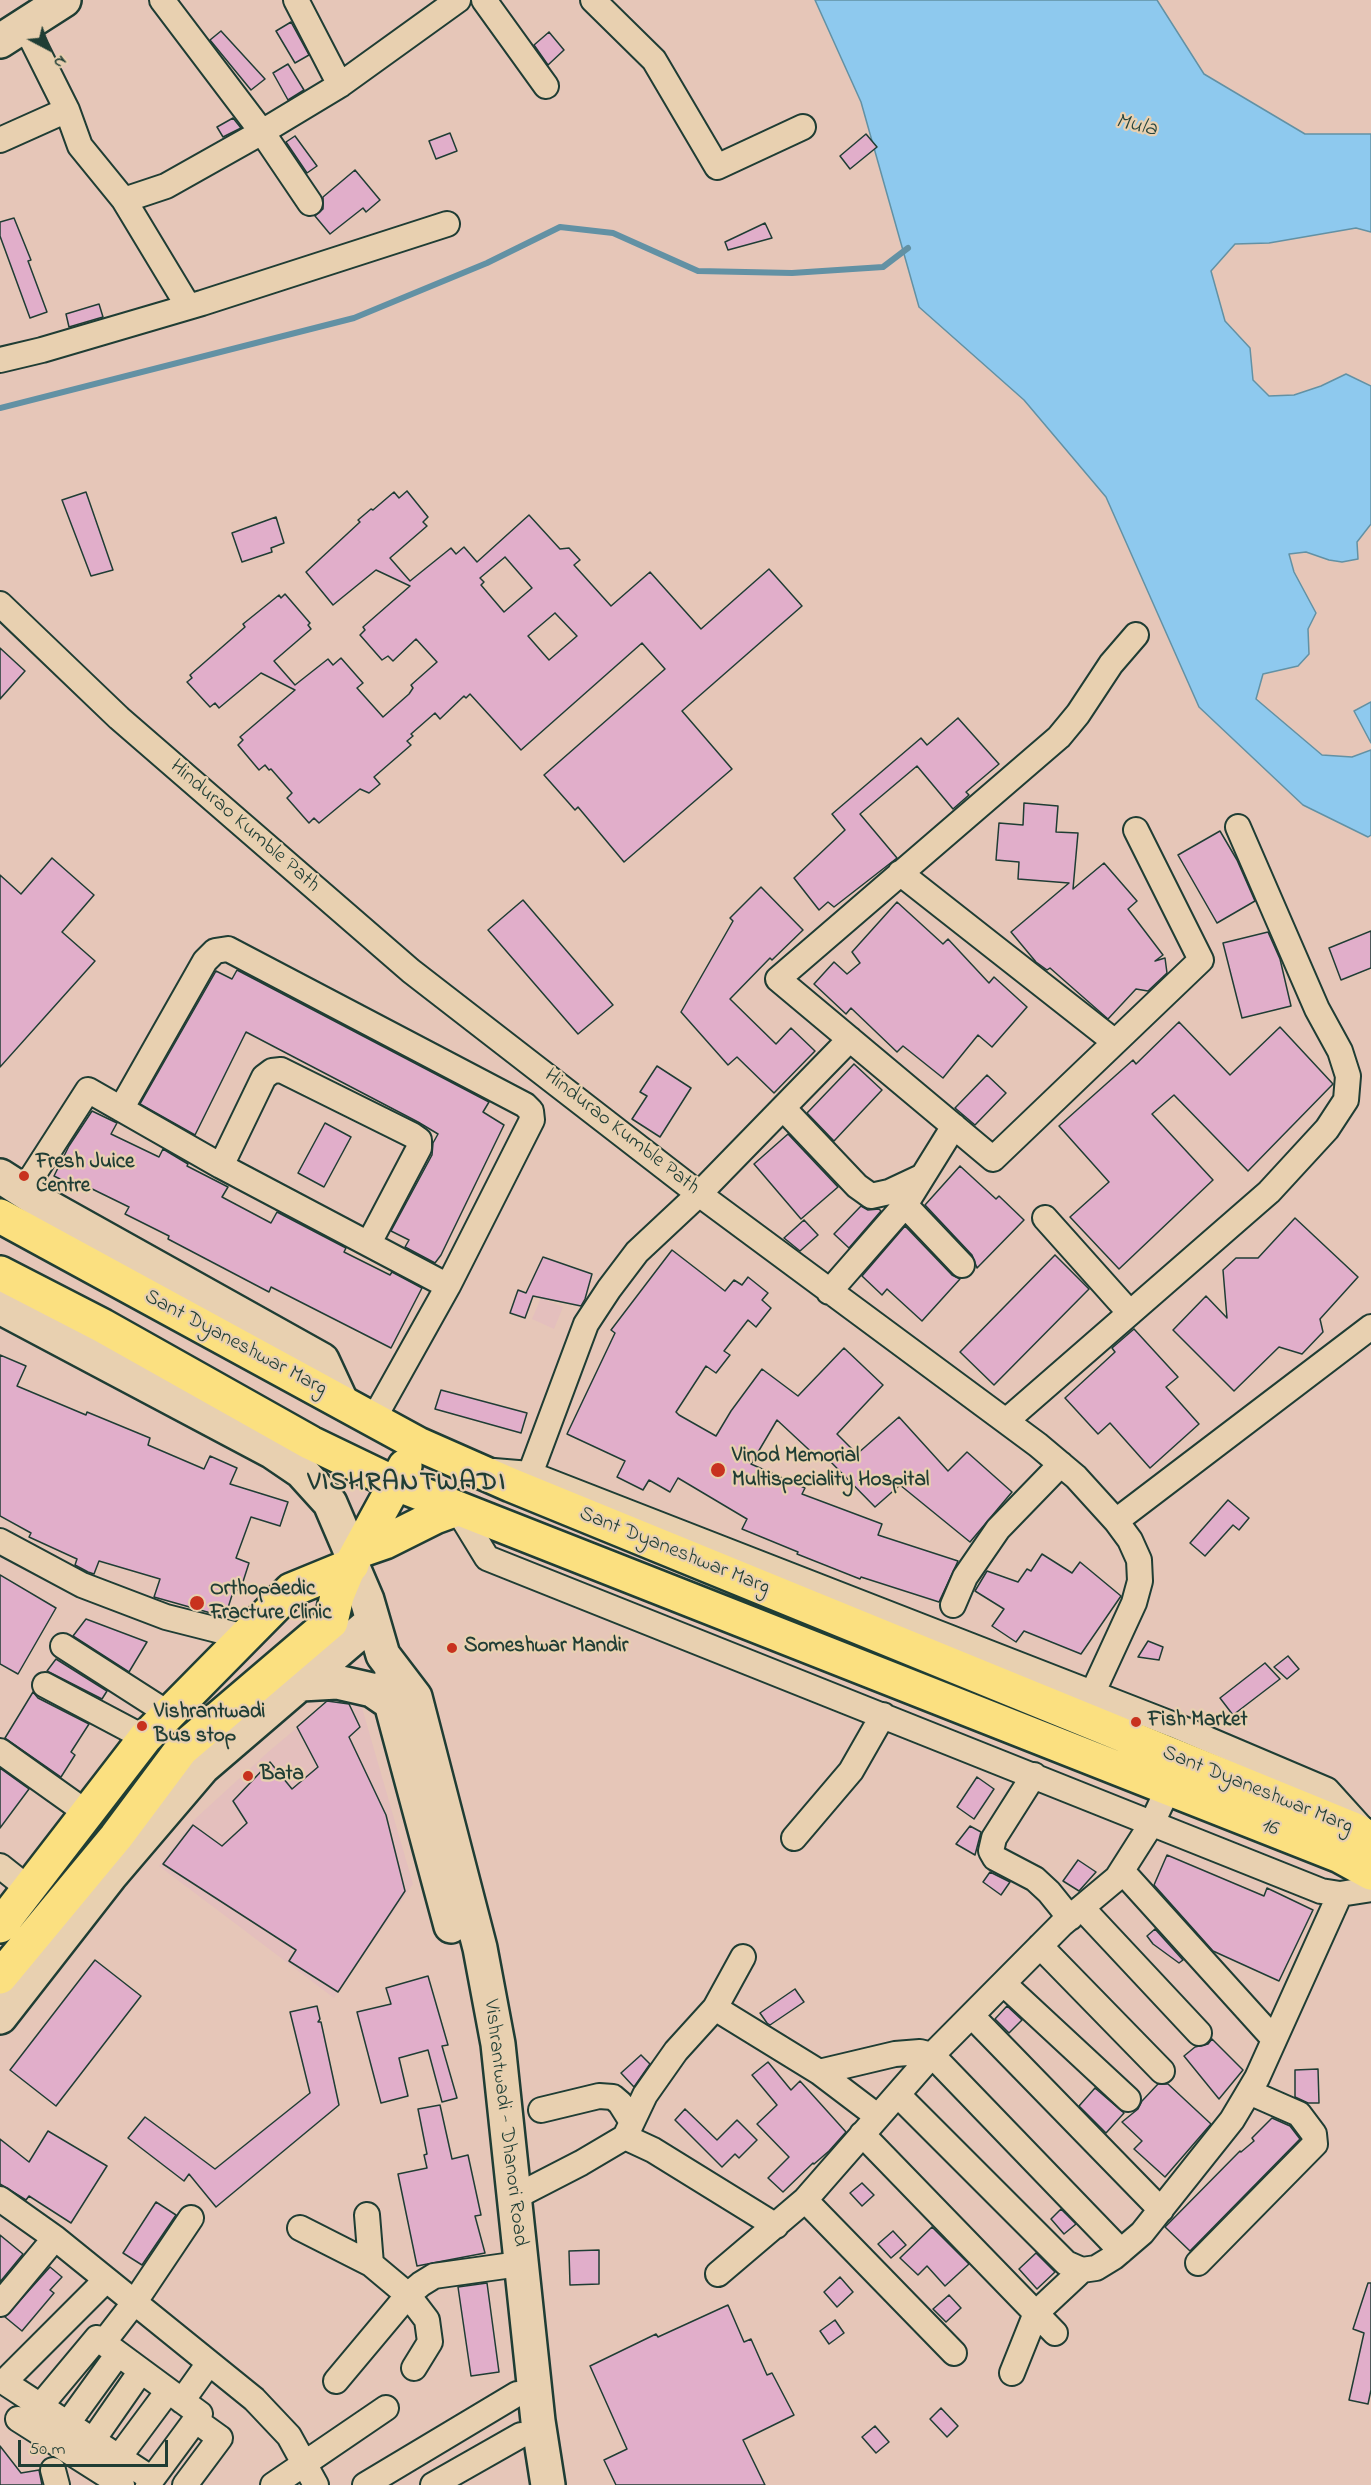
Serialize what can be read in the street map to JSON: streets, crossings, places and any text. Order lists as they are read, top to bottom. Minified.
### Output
{"streets":{"main road":["Sant Dyaneshwar Marg","16","Vishrantwadi - Dhanori Road"],"street":["Hindurao Kumble Path"]},"crossings":[["Hindurao Kumble Path","Sant Dyaneshwar Marg"],["Sant Dyaneshwar Marg","16"]],"districts":["VISHRANTWADI"],"water":["Mula"],"places":["Fresh Juice Centre","Vinod Memorial Multispeciality Hospital","Orthopaedic Fracture Clinic","Someshwar Mandir","Fish Market","Vishrantwadi Bus stop","Bata"],"scale_bar":"50 m","north":"bottom right"}
